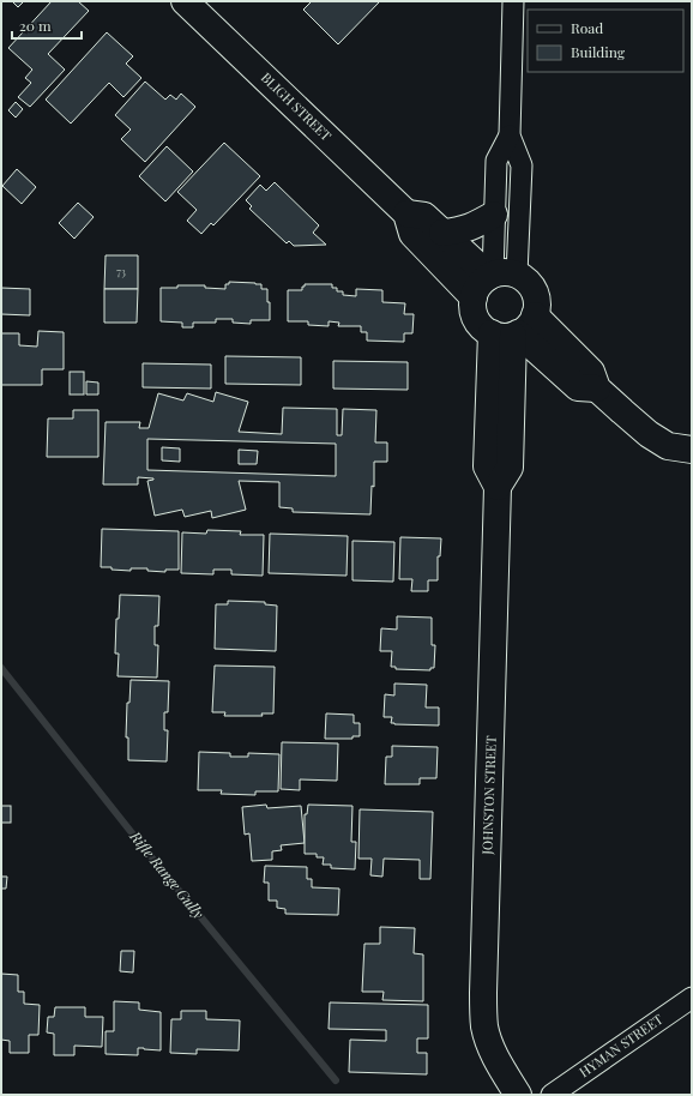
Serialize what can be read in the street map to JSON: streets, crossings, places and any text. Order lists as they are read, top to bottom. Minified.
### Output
{"streets":{"street":["BLIGH STREET","JOHNSTON STREET","HYMAN STREET"]},"crossings":[["BLIGH STREET","JOHNSTON STREET"]],"water":["Rifle Range Gully"],"house_numbers":["73"],"legend":["Road","Building"],"scale_bar":"20 m"}
